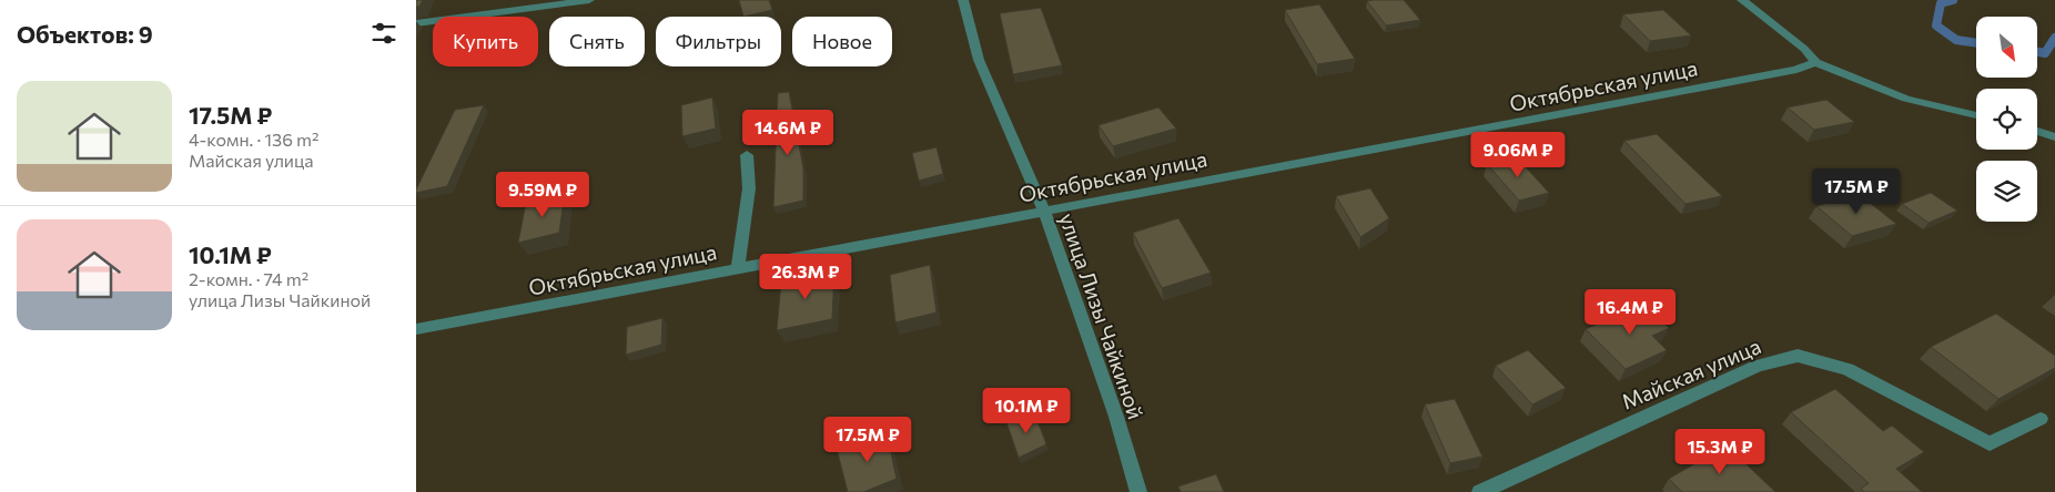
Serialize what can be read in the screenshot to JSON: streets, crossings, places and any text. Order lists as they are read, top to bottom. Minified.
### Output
{"streets":{"street":["Октябрьская улица","улица Лизы Чайкиной","Майская улица"]},"crossings":[["Октябрьская улица","улица Лизы Чайкиной"]],"north":"bottom right","page":{"heading":"Объектов: 9","chip":["Купить","Снять","Фильтры","Новое"],"list":[{"name":"17.5M ₽","note":"4-комн. · 136 m² · Майская улица"},{"name":"10.1M ₽","note":"2-комн. · 74 m² · улица Лизы Чайкиной"}],"price":["14.6M ₽","9.06M ₽","17.5M ₽","9.59M ₽","26.3M ₽","16.4M ₽","10.1M ₽","17.5M ₽","15.3M ₽"]}}
